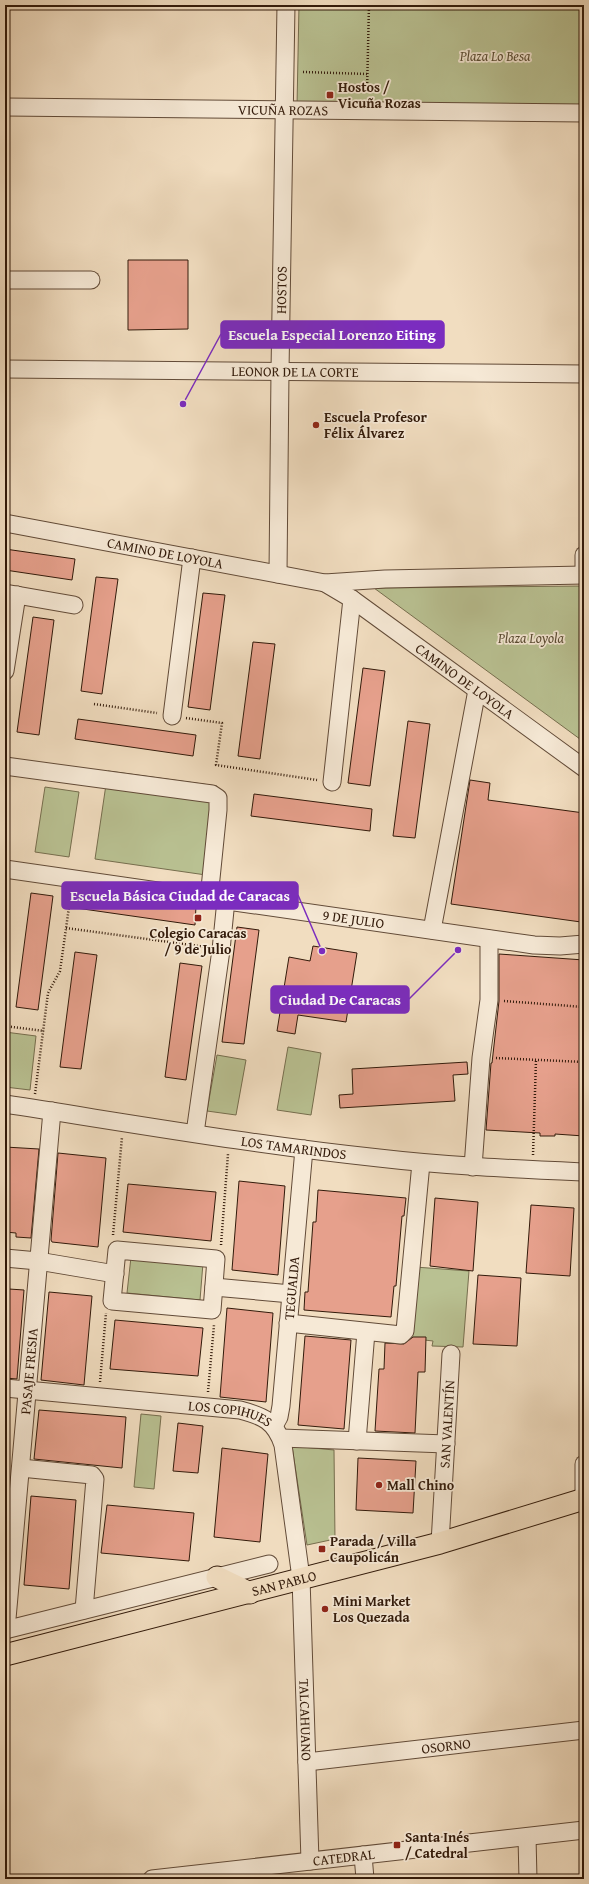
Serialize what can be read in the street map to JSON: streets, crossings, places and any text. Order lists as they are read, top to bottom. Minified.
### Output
{"streets":{"main road":["SAN PABLO"],"street":["VICUÑA ROZAS","HOSTOS","LEONOR DE LA CORTE","CAMINO DE LOYOLA","9 DE JULIO","LOS TAMARINDOS","TEGUALDA","PASAJE FRESIA","LOS COPIHUES","SAN VALENTÍN","TALCAHUANO","OSORNO","CATEDRAL"]},"crossings":[["VICUÑA ROZAS","HOSTOS"],["HOSTOS","LEONOR DE LA CORTE"],["HOSTOS","CAMINO DE LOYOLA"],["LOS TAMARINDOS","TEGUALDA"],["LOS TAMARINDOS","PASAJE FRESIA"],["TEGUALDA","LOS COPIHUES"],["TEGUALDA","SAN PABLO"],["TEGUALDA","TALCAHUANO"],["PASAJE FRESIA","LOS COPIHUES"],["PASAJE FRESIA","SAN PABLO"],["LOS COPIHUES","SAN VALENTÍN"],["SAN VALENTÍN","SAN PABLO"],["SAN PABLO","TALCAHUANO"],["TALCAHUANO","OSORNO"],["TALCAHUANO","CATEDRAL"]],"parks":["Plaza Lo Besa","Plaza Loyola"],"places":{"transit":["Hostos / Vicuña Rozas","Colegio Caracas / 9 de Julio","Parada / Villa Caupolicán","Santa Inés / Catedral"],"other":["Escuela Especial Lorenzo Eiting","Escuela Profesor Félix Álvarez","Ciudad De Caracas","Escuela Básica Ciudad de Caracas","Mall Chino","Mini Market Los Quezada"]}}
